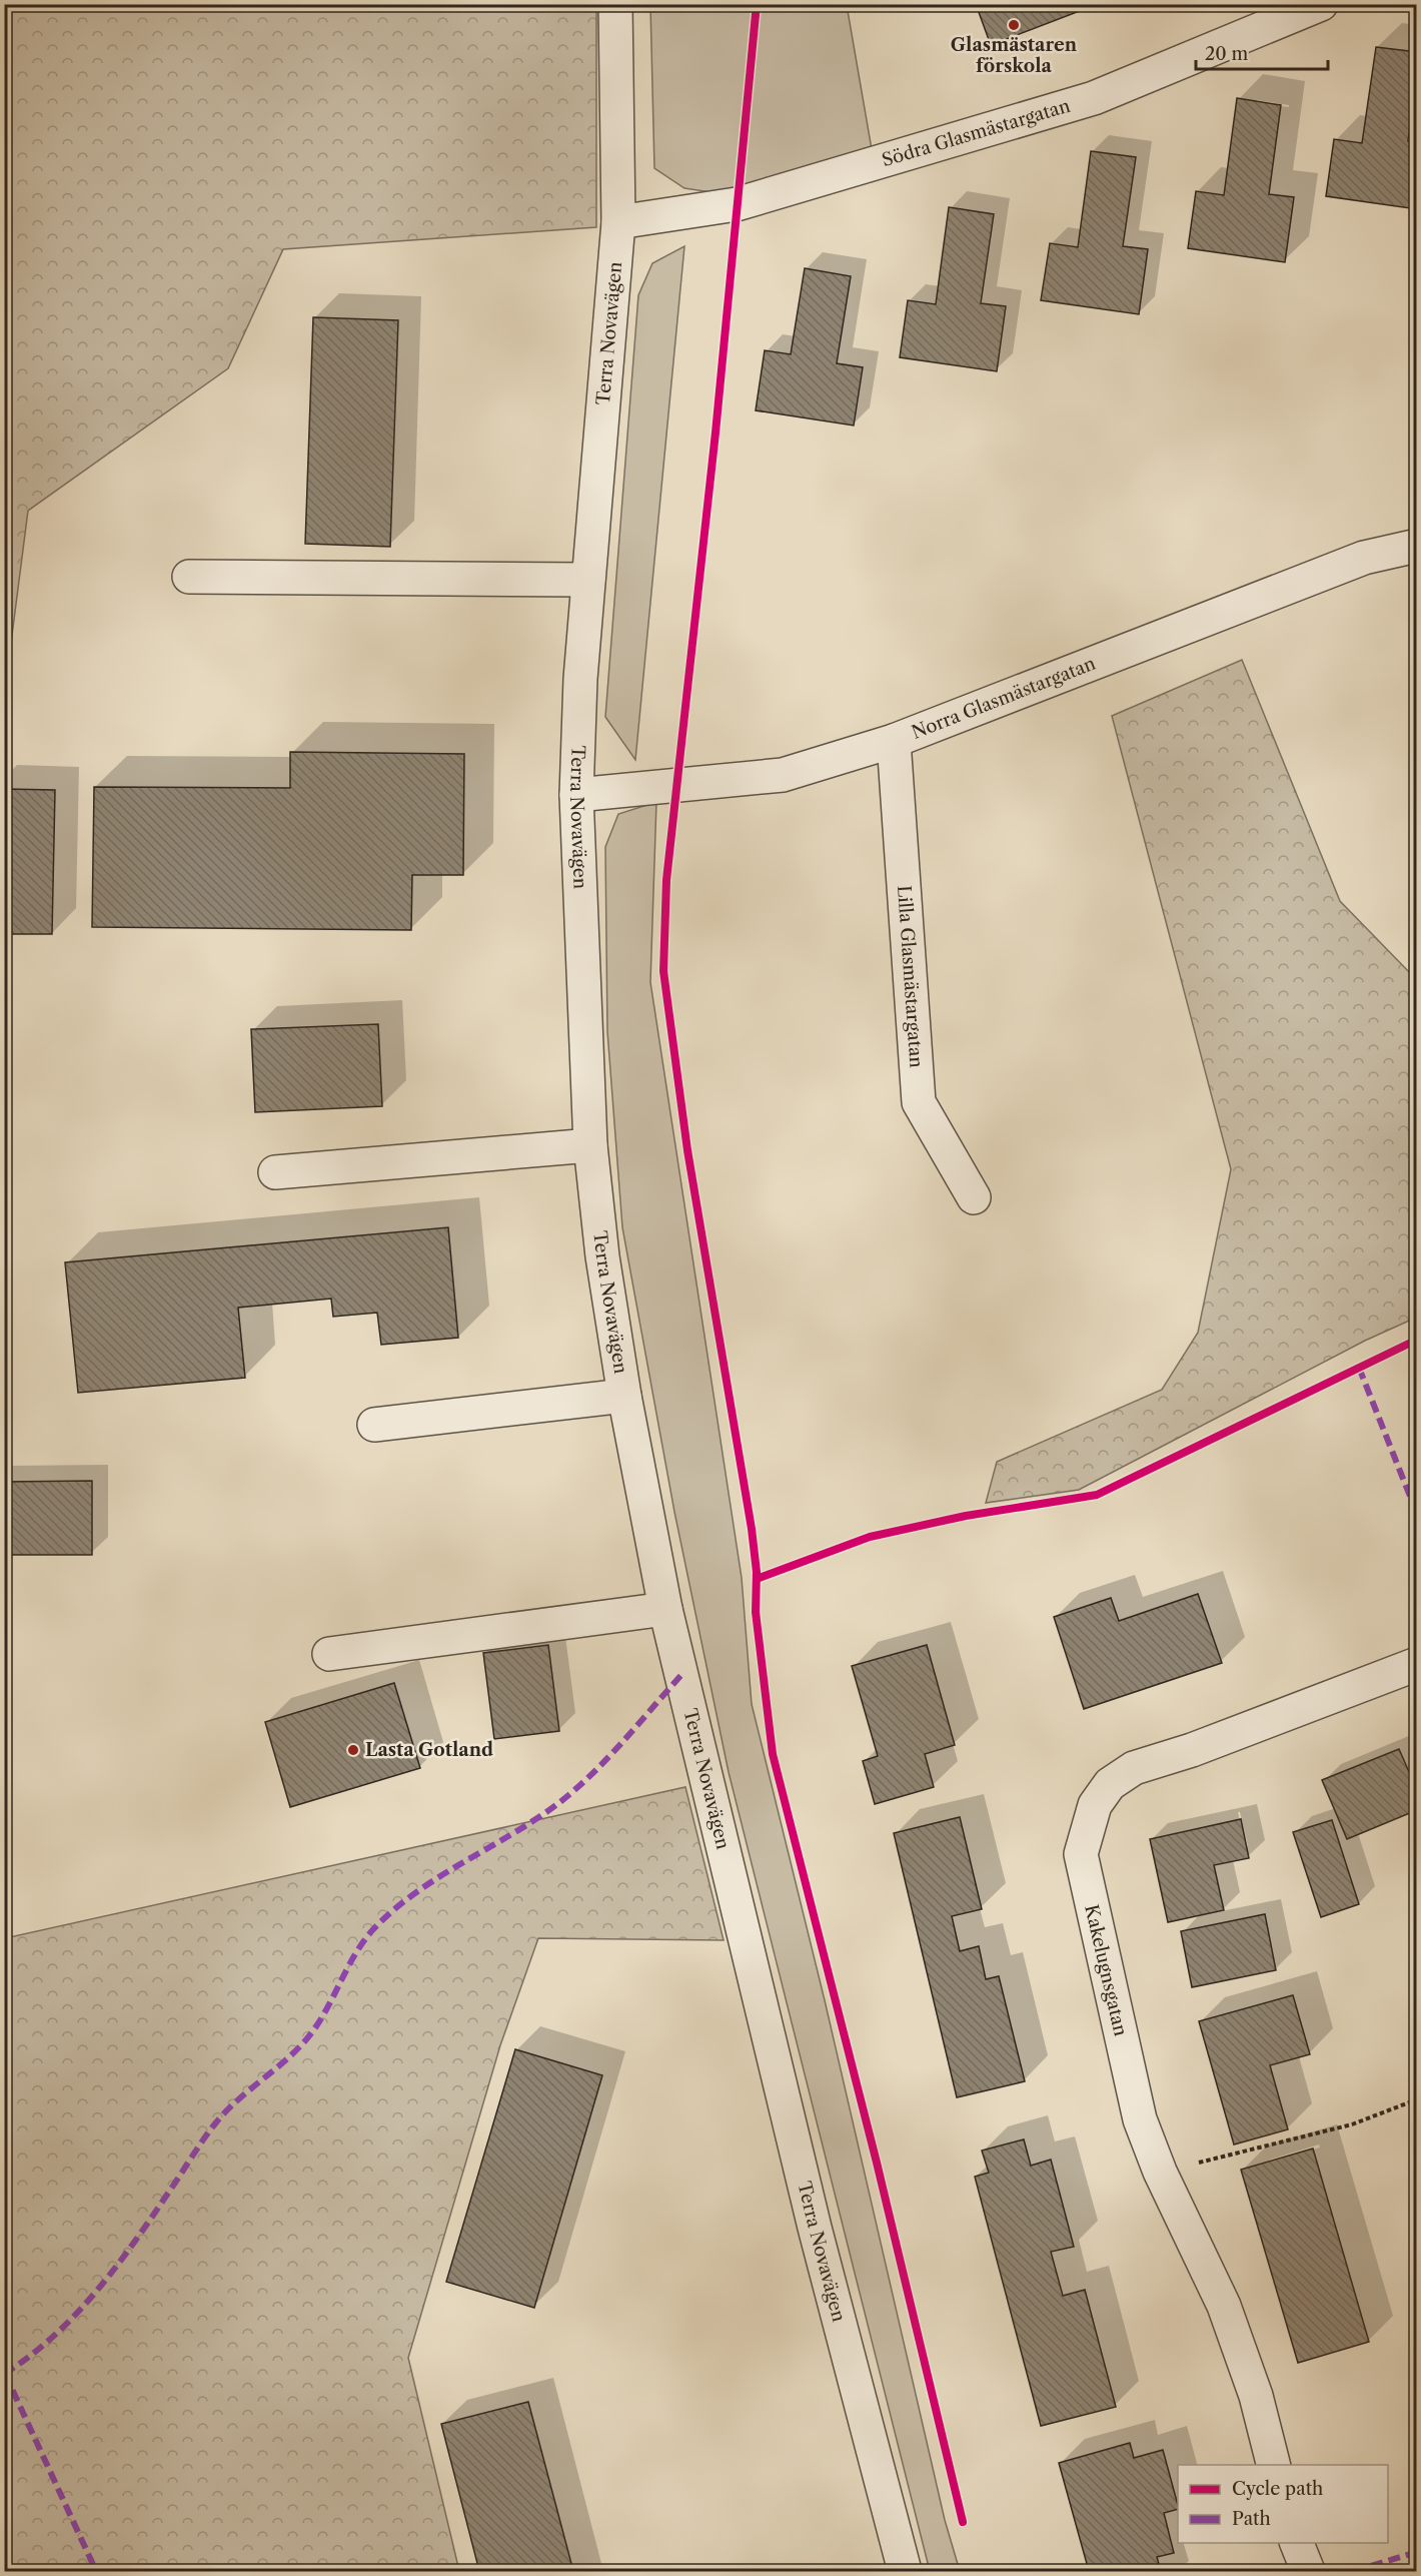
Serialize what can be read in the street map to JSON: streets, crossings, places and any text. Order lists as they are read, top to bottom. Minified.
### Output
{"streets":{"street":["Södra Glasmästargatan","Terra Novavägen","Norra Glasmästargatan","Lilla Glasmästargatan","Kakelugnsgatan"]},"crossings":[["Södra Glasmästargatan","Terra Novavägen"],["Terra Novavägen","Norra Glasmästargatan"],["Norra Glasmästargatan","Lilla Glasmästargatan"]],"places":["Glasmästaren förskola","Lasta Gotland"],"legend":["Cycle path","Path"],"scale_bar":"20 m"}
